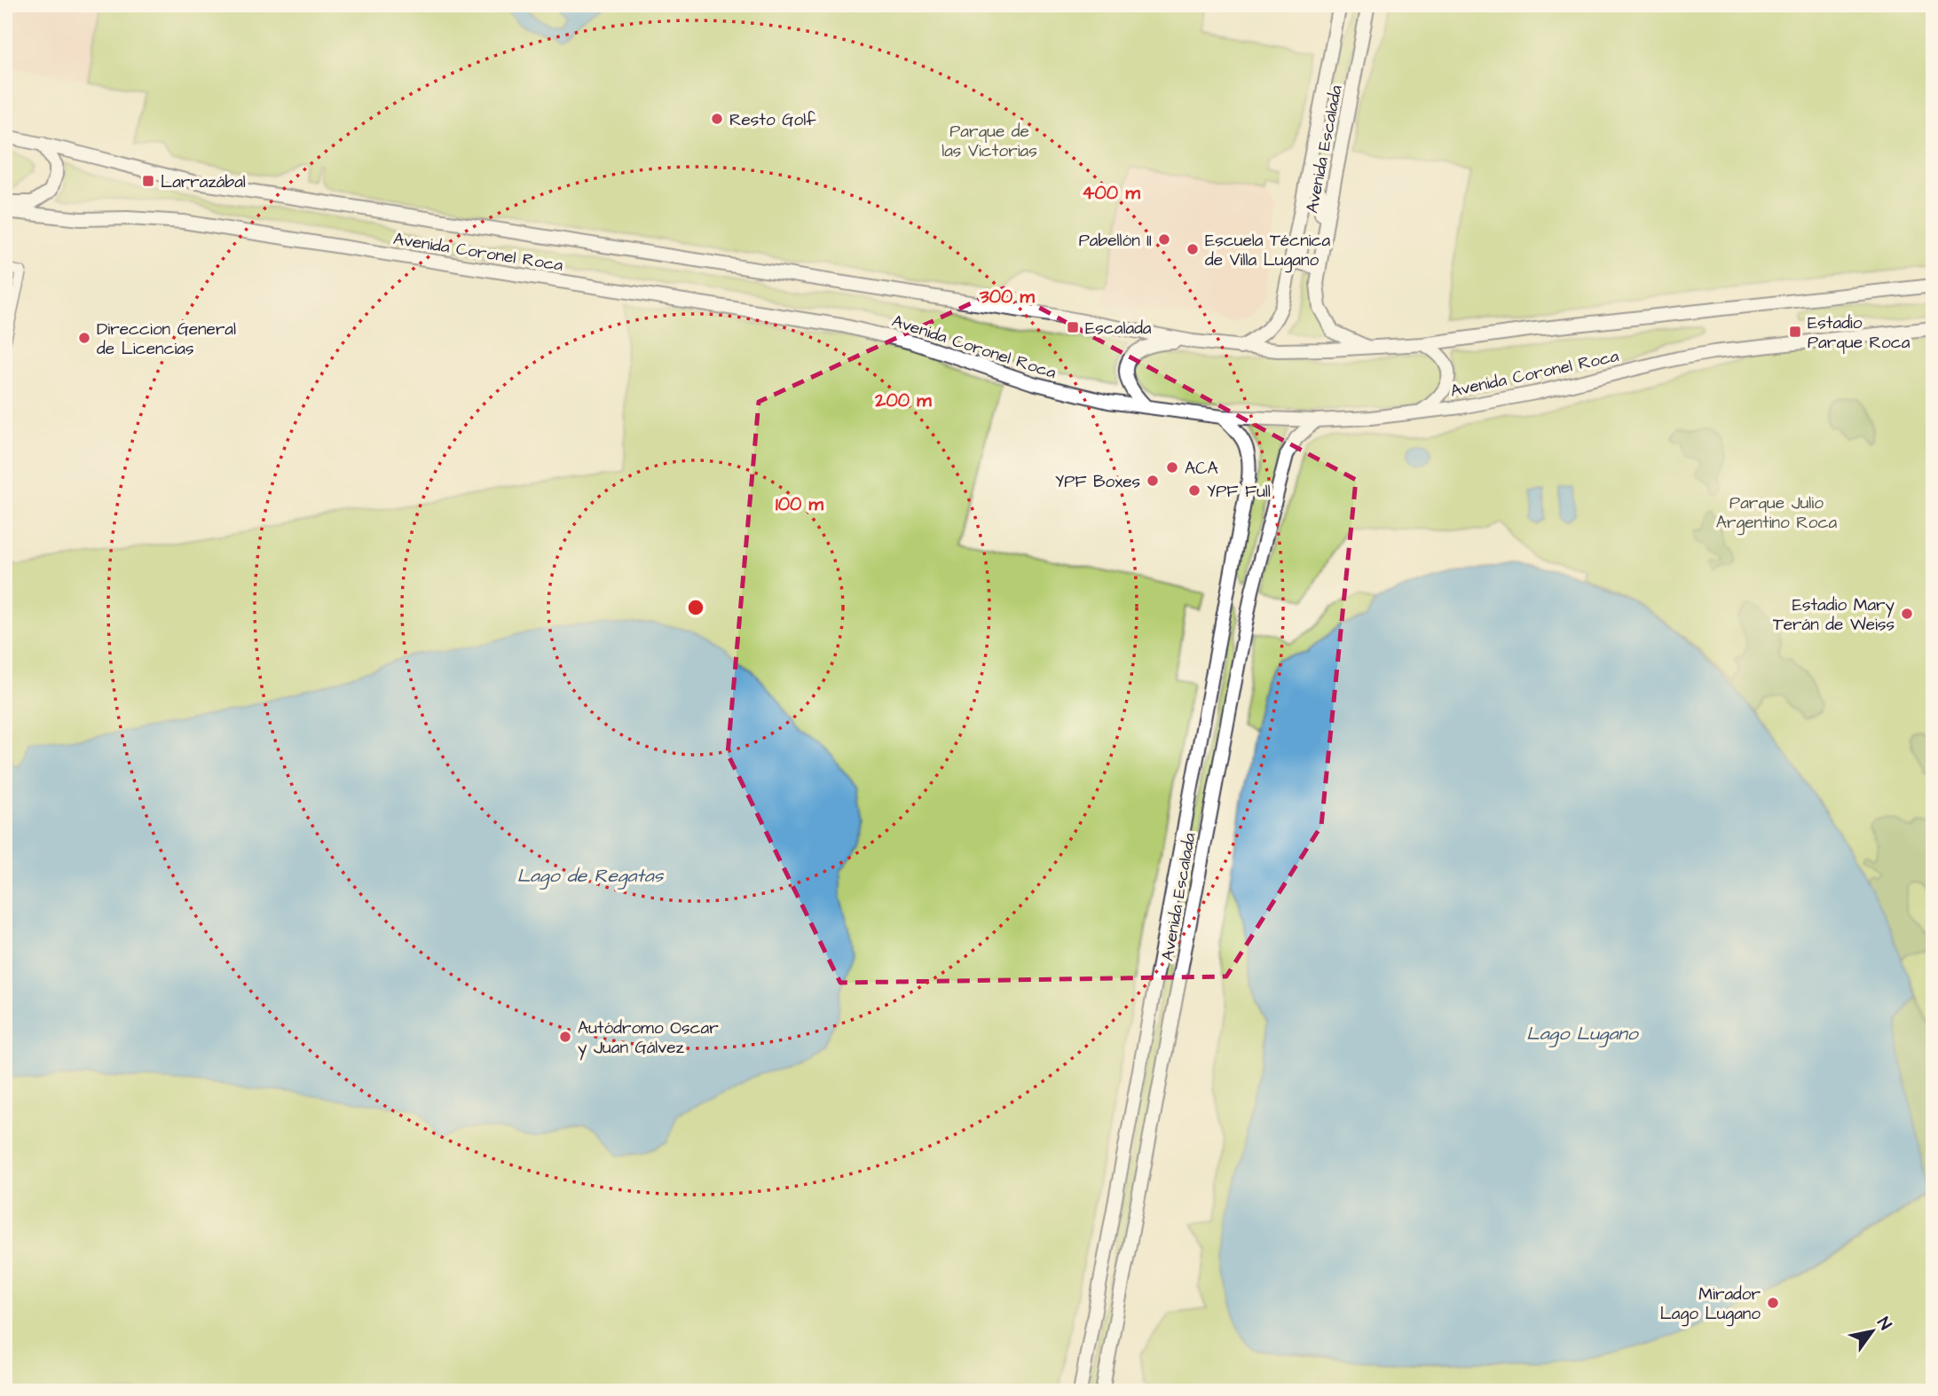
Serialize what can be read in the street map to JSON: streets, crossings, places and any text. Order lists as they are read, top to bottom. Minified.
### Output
{"streets":{"main road":["Avenida Escalada","Avenida Coronel Roca"]},"crossings":[["Avenida Escalada","Avenida Coronel Roca"]],"water":["Lago de Regatas","Lago Lugano"],"parks":["Parque de las Victorias","Parque Julio Argentino Roca"],"places":{"other":["Resto Golf","Pabellón II","Escuela Técnica de Villa Lugano","Direccion General de Licencias","ACA","YPF Boxes","YPF Full","Estadio Mary Terán de Weiss","Autódromo Oscar y Juan Gálvez","Mirador Lago Lugano"],"transit":["Larrazábal","Escalada","Estadio Parque Roca"]},"north":"top right","rings":["400 m","300 m","200 m","100 m"]}
